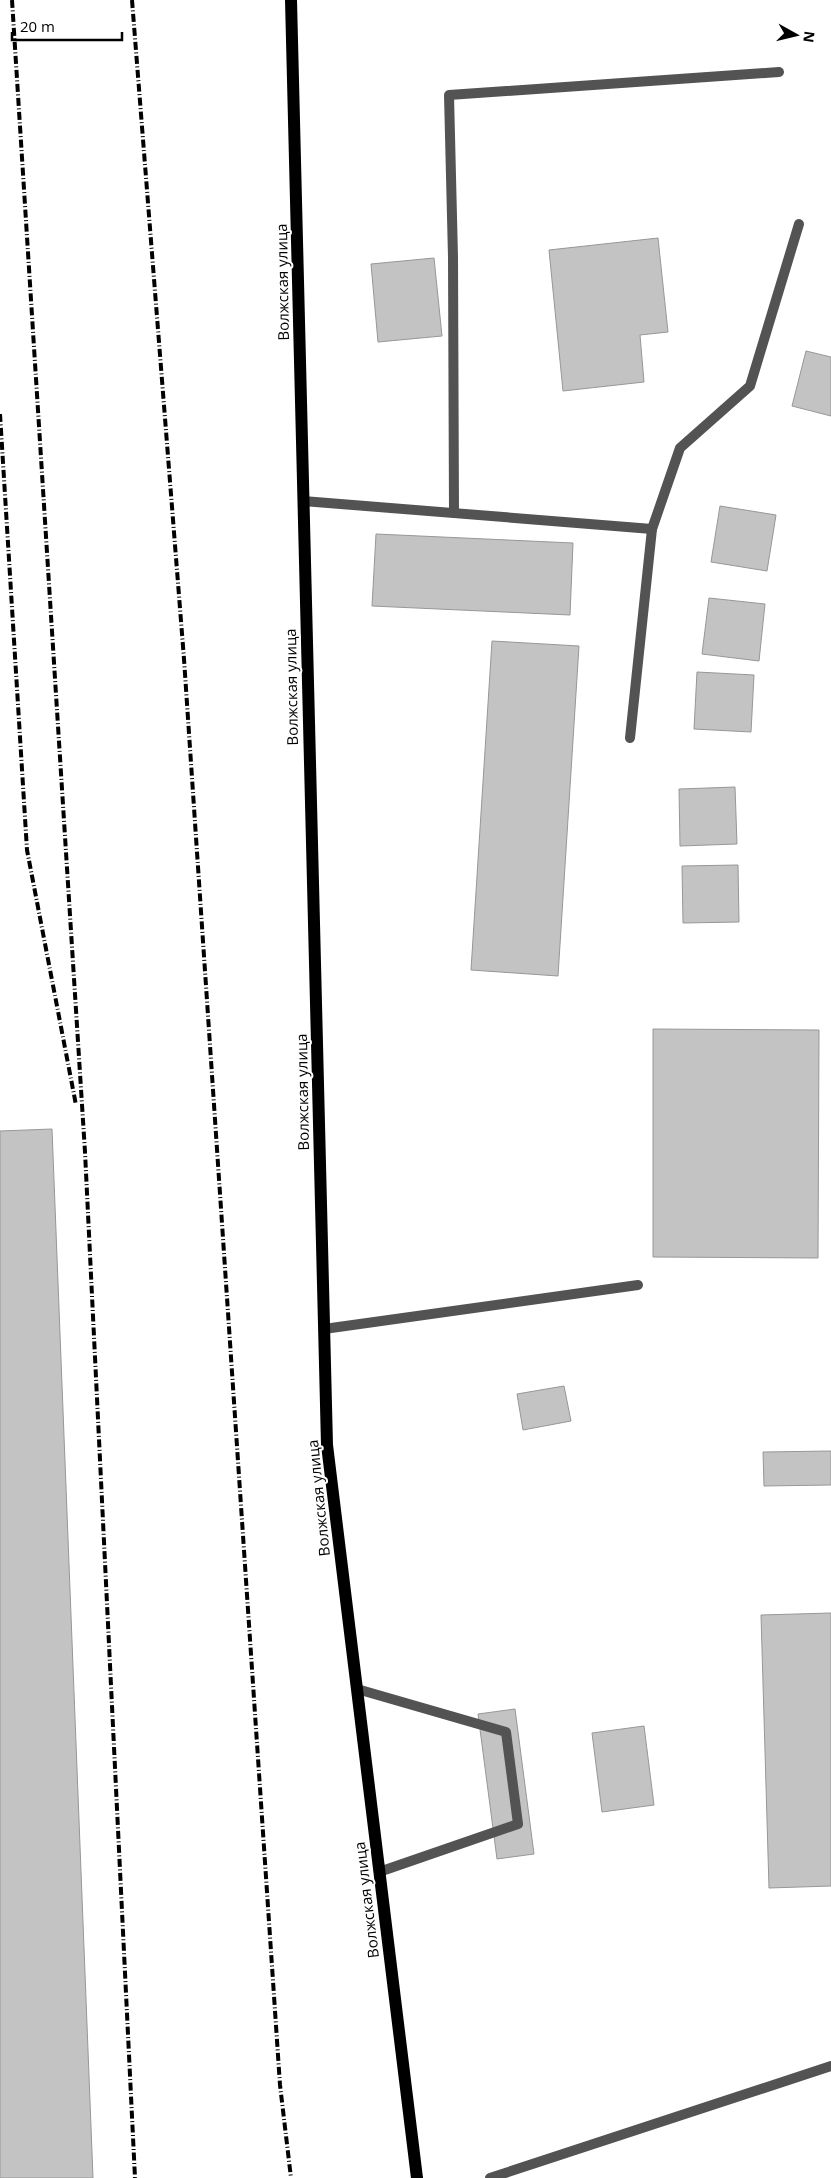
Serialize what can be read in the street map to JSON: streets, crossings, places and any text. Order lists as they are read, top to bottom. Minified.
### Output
{"streets":{"main road":["Волжская улица"]},"scale_bar":"20 m","north":"right"}
